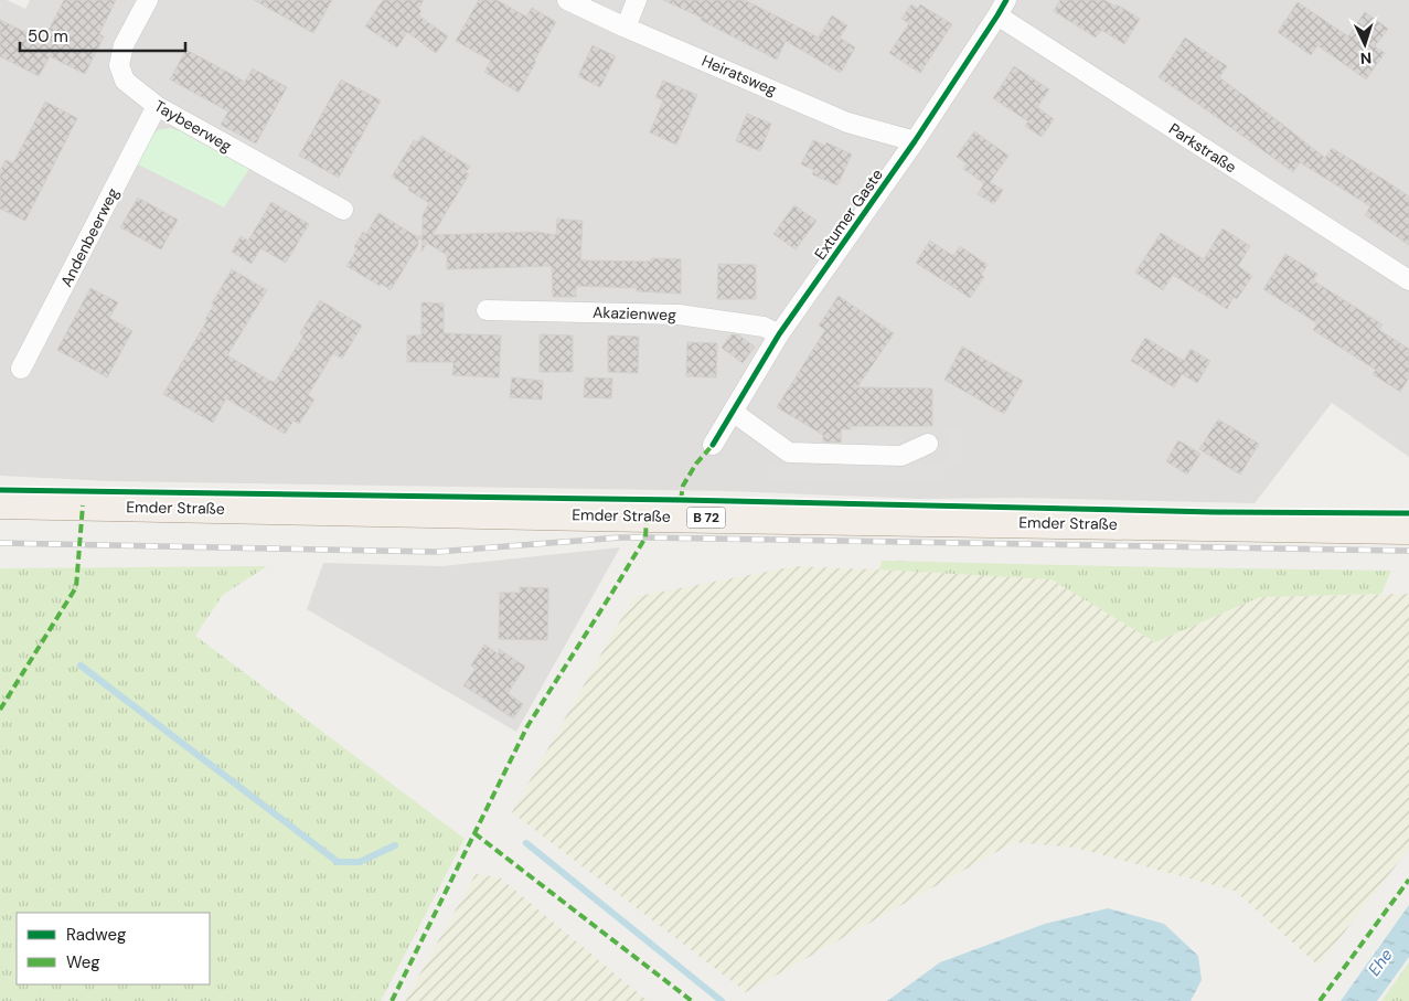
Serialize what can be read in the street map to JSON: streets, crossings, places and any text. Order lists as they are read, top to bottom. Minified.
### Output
{"streets":{"main road":["Emder Straße","B 72"],"street":["Heiratsweg","Taybeerweg","Parkstraße","Extumer Gaste","Andenbeerweg","Akazienweg"]},"crossings":[["Heiratsweg","Extumer Gaste"],["Taybeerweg","Andenbeerweg"],["Parkstraße","Extumer Gaste"],["Extumer Gaste","Akazienweg"]],"water":["Ehe"],"legend":["Radweg","Weg"],"scale_bar":"50 m","north":"bottom"}
